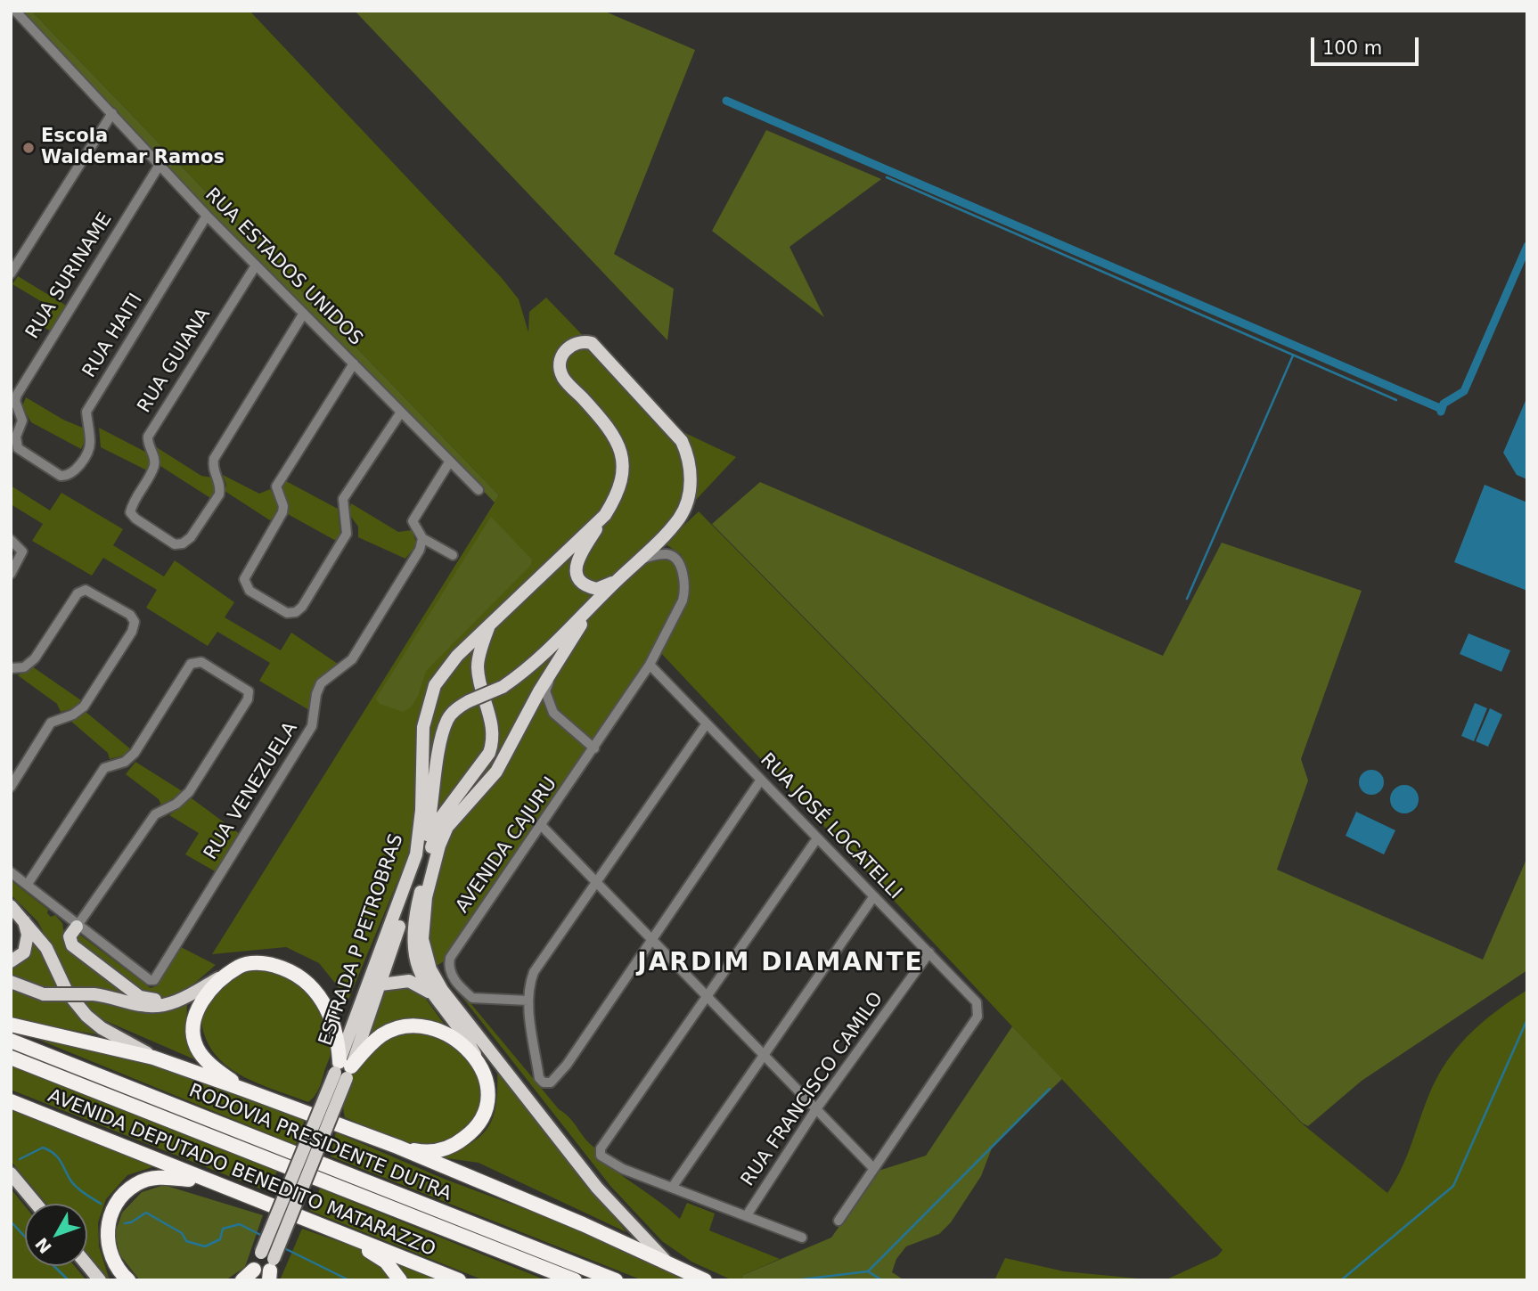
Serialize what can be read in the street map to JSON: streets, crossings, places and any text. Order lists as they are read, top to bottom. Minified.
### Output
{"streets":{"highway":["RODOVIA PRESIDENTE DUTRA","AVENIDA DEPUTADO BENEDITO MATARAZZO"],"main road":["ESTRADA P PETROBRAS"],"street":["RUA ESTADOS UNIDOS","RUA SURINAME","RUA HAITI","RUA GUIANA","RUA VENEZUELA","RUA JOSÉ LOCATELLI","AVENIDA CAJURU","RUA FRANCISCO CAMILO"]},"crossings":[["RUA ESTADOS UNIDOS","RUA SURINAME"],["RUA ESTADOS UNIDOS","RUA HAITI"],["RUA ESTADOS UNIDOS","RUA GUIANA"],["RUA SURINAME","RUA HAITI"],["RUA JOSÉ LOCATELLI","AVENIDA CAJURU"],["RUA JOSÉ LOCATELLI","RUA FRANCISCO CAMILO"]],"districts":["JARDIM DIAMANTE"],"places":["Escola Waldemar Ramos"],"scale_bar":"100 m","north":"bottom left"}
